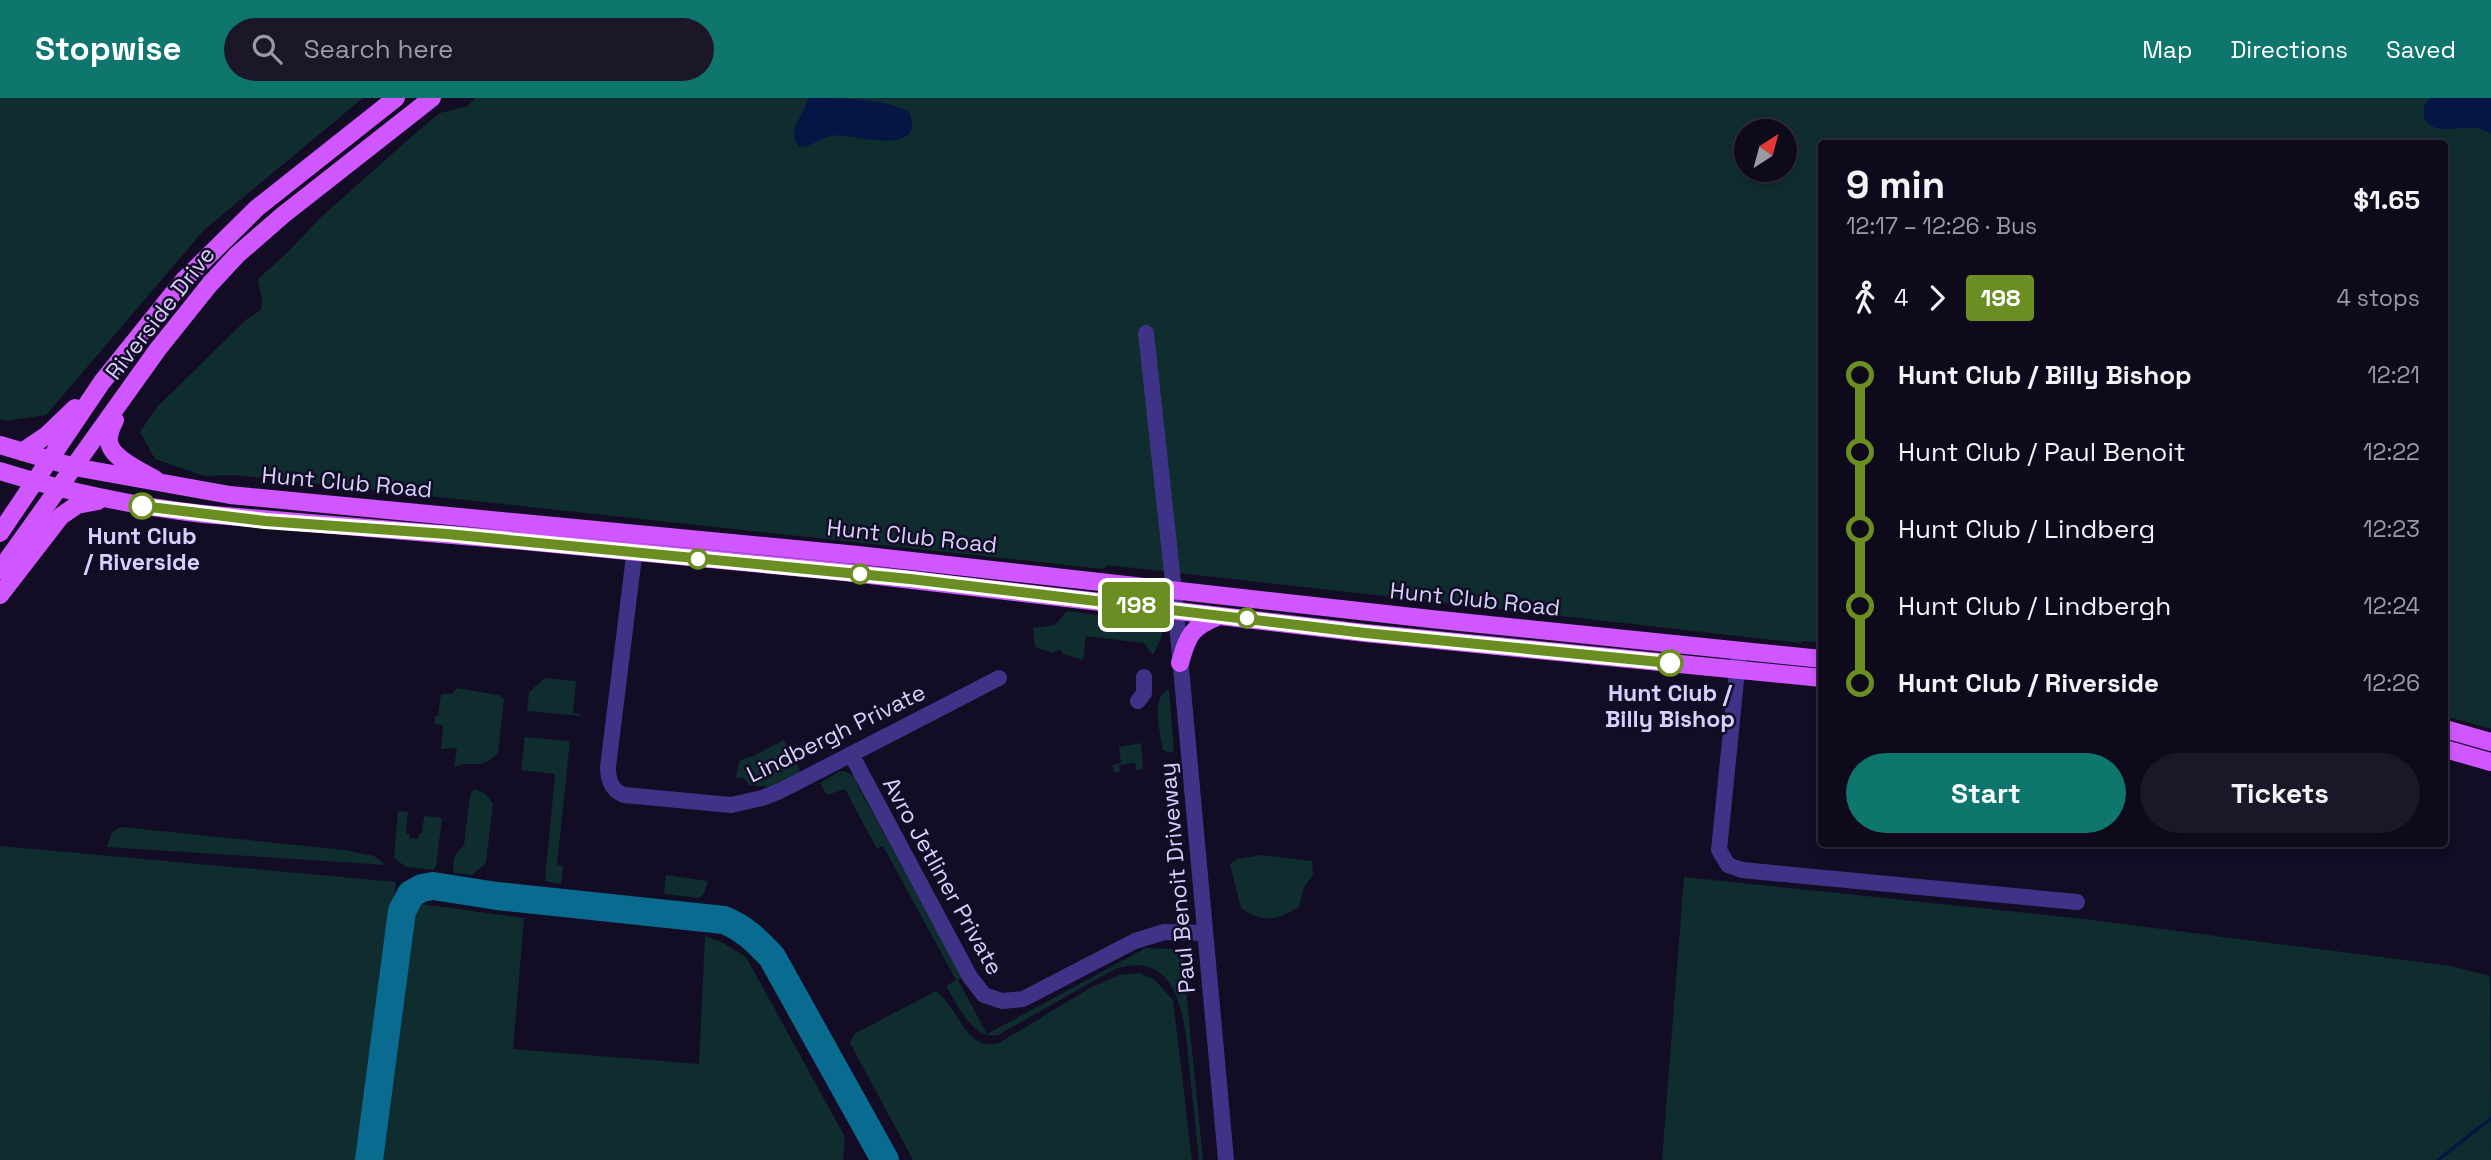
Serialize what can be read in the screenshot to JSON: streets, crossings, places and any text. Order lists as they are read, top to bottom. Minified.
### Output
{"streets":{"main road":["Riverside Drive","Hunt Club Road"],"street":["Lindbergh Private","Avro Jetliner Private","Paul Benoit Driveway"]},"crossings":[["Riverside Drive","Hunt Club Road"],["Hunt Club Road","Lindbergh Private"],["Hunt Club Road","Paul Benoit Driveway"],["Lindbergh Private","Avro Jetliner Private"],["Avro Jetliner Private","Paul Benoit Driveway"]],"places":["Hunt Club / Riverside","Hunt Club / Billy Bishop"],"lines":["bus line 198"],"north":"top right","page":{"header":"Stopwise","search":"Search here","nav":["Map","Directions","Saved"],"on_map":"198","heading":["9 min","12:17 – 12:26 · Bus","$1.65"],"legs":["4","198","4 stops"],"list":[{"name":"Hunt Club / Billy Bishop","value":"12:21"},{"name":"Hunt Club / Paul Benoit","value":"12:22"},{"name":"Hunt Club / Lindberg","value":"12:23"},{"name":"Hunt Club / Lindbergh","value":"12:24"},{"name":"Hunt Club / Riverside","value":"12:26"}],"buttons":["Start","Tickets"]}}
